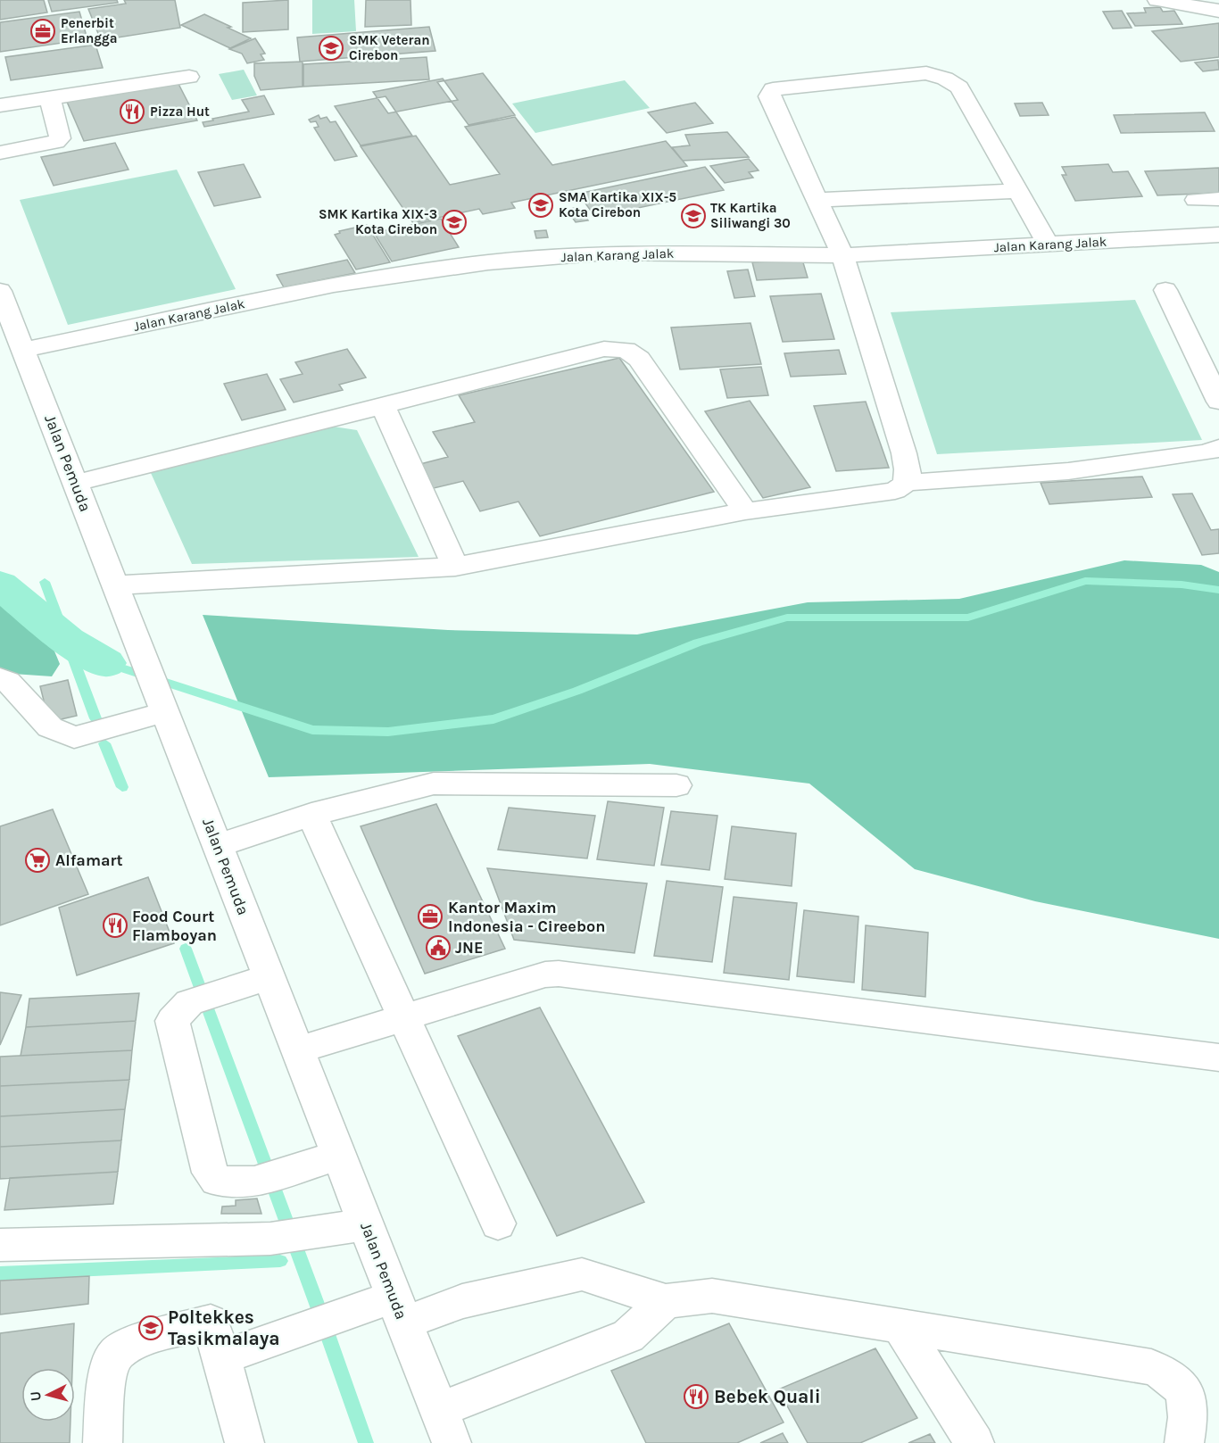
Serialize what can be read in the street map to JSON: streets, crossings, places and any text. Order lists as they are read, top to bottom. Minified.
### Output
{"streets":{"street":["Jalan Karang Jalak","Jalan Pemuda"]},"crossings":[["Jalan Karang Jalak","Jalan Pemuda"]],"places":{"office":["Penerbit Erlangga","Kantor Maxim Indonesia - Cireebon"],"school or university":["SMK Veteran Cirebon","SMA Kartika XIX-5 Kota Cirebon","TK Kartika Siliwangi 30","SMK Kartika XIX-3 Kota Cirebon","Poltekkes Tasikmalaya"],"restaurant":["Pizza Hut","Food Court Flamboyan","Bebek Quali"],"supermarket":["Alfamart"],"public building":["JNE"]},"north":"left"}
